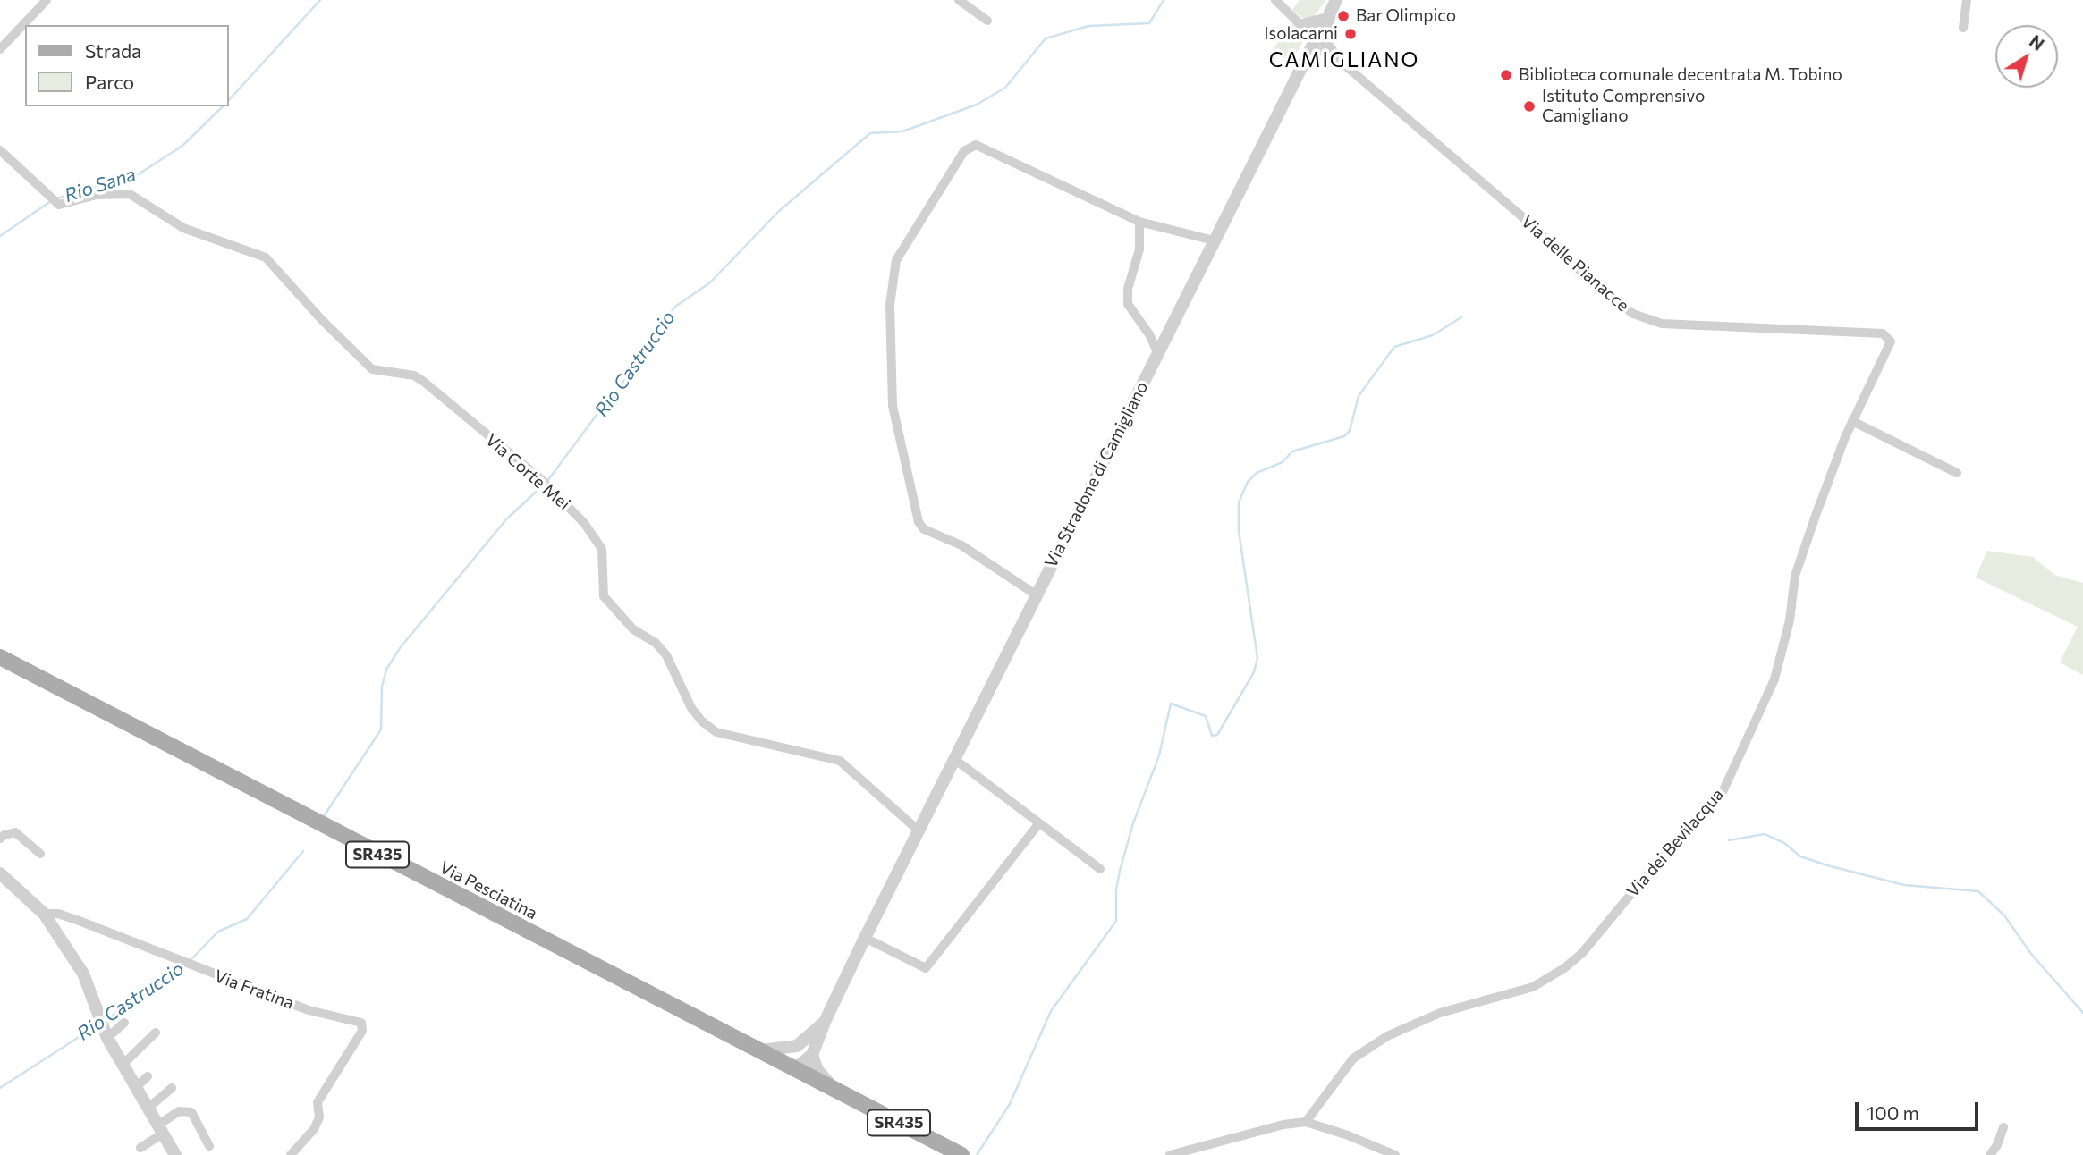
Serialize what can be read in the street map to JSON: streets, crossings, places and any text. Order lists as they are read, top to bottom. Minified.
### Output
{"streets":{"main road":["SR435","Via Pesciatina"],"street":["Via delle Pianacce","Via Corte Mei","Via Stradone di Camigliano","Via dei Bevilacqua","Via Fratina"]},"crossings":[["Via delle Pianacce","Via Stradone di Camigliano"],["Via delle Pianacce","Via dei Bevilacqua"],["Via Corte Mei","Via Stradone di Camigliano"],["Via Stradone di Camigliano","Via Pesciatina"]],"districts":["CAMIGLIANO"],"water":["Rio Sana","Rio Castruccio"],"places":["Bar Olimpico","Isolacarni","Biblioteca comunale decentrata M. Tobino","Istituto Comprensivo Camigliano"],"legend":["Strada","Parco"],"scale_bar":"100 m","north":"top right"}
